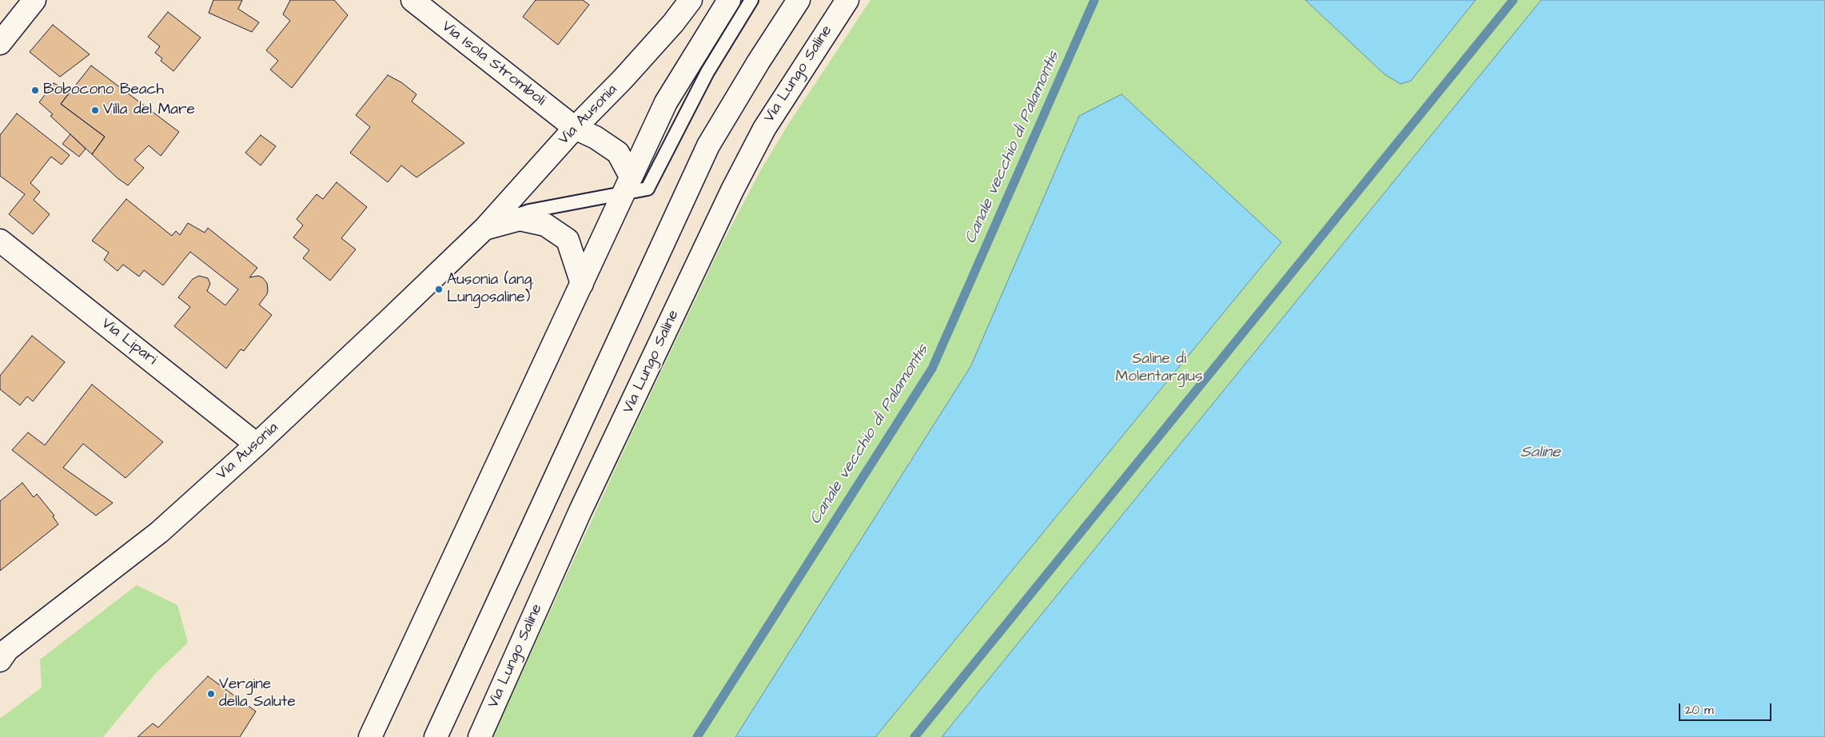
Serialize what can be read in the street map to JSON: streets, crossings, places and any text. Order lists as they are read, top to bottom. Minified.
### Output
{"streets":{"street":["Via Isola Stromboli","Via Lungo Saline","Via Ausonia","Via Lipari"]},"crossings":[["Via Isola Stromboli","Via Ausonia"],["Via Ausonia","Via Lipari"]],"water":["Canale vecchio di Palamontis","Saline"],"parks":["Saline di Molentargius"],"places":["Bobocono Beach","Villa del Mare","Ausonia (ang. Lungosaline)","Vergine della Salute"],"scale_bar":"20 m"}
